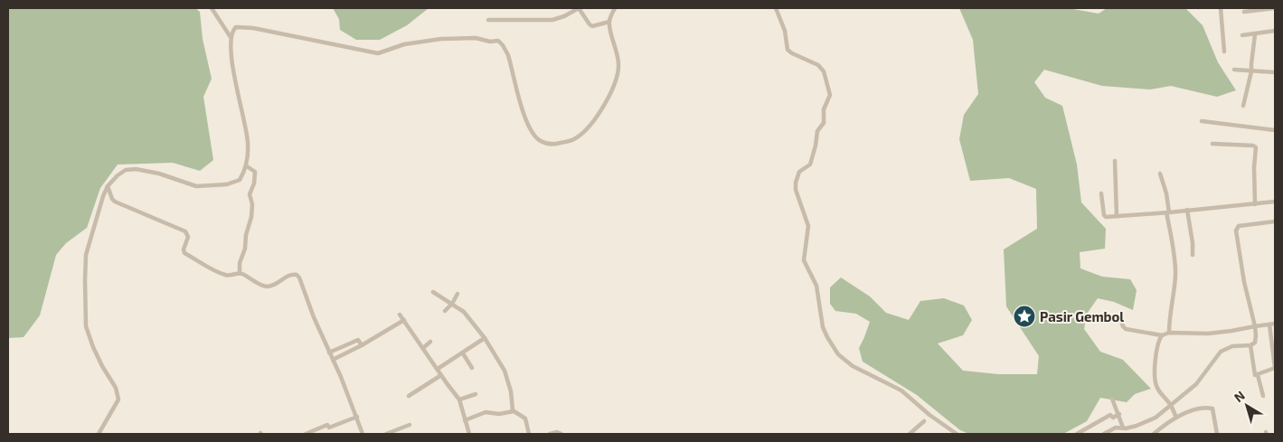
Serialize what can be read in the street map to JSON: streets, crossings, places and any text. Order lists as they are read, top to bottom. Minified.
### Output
{"places":{"place":["Pasir Gembol"]},"north":"top left"}
